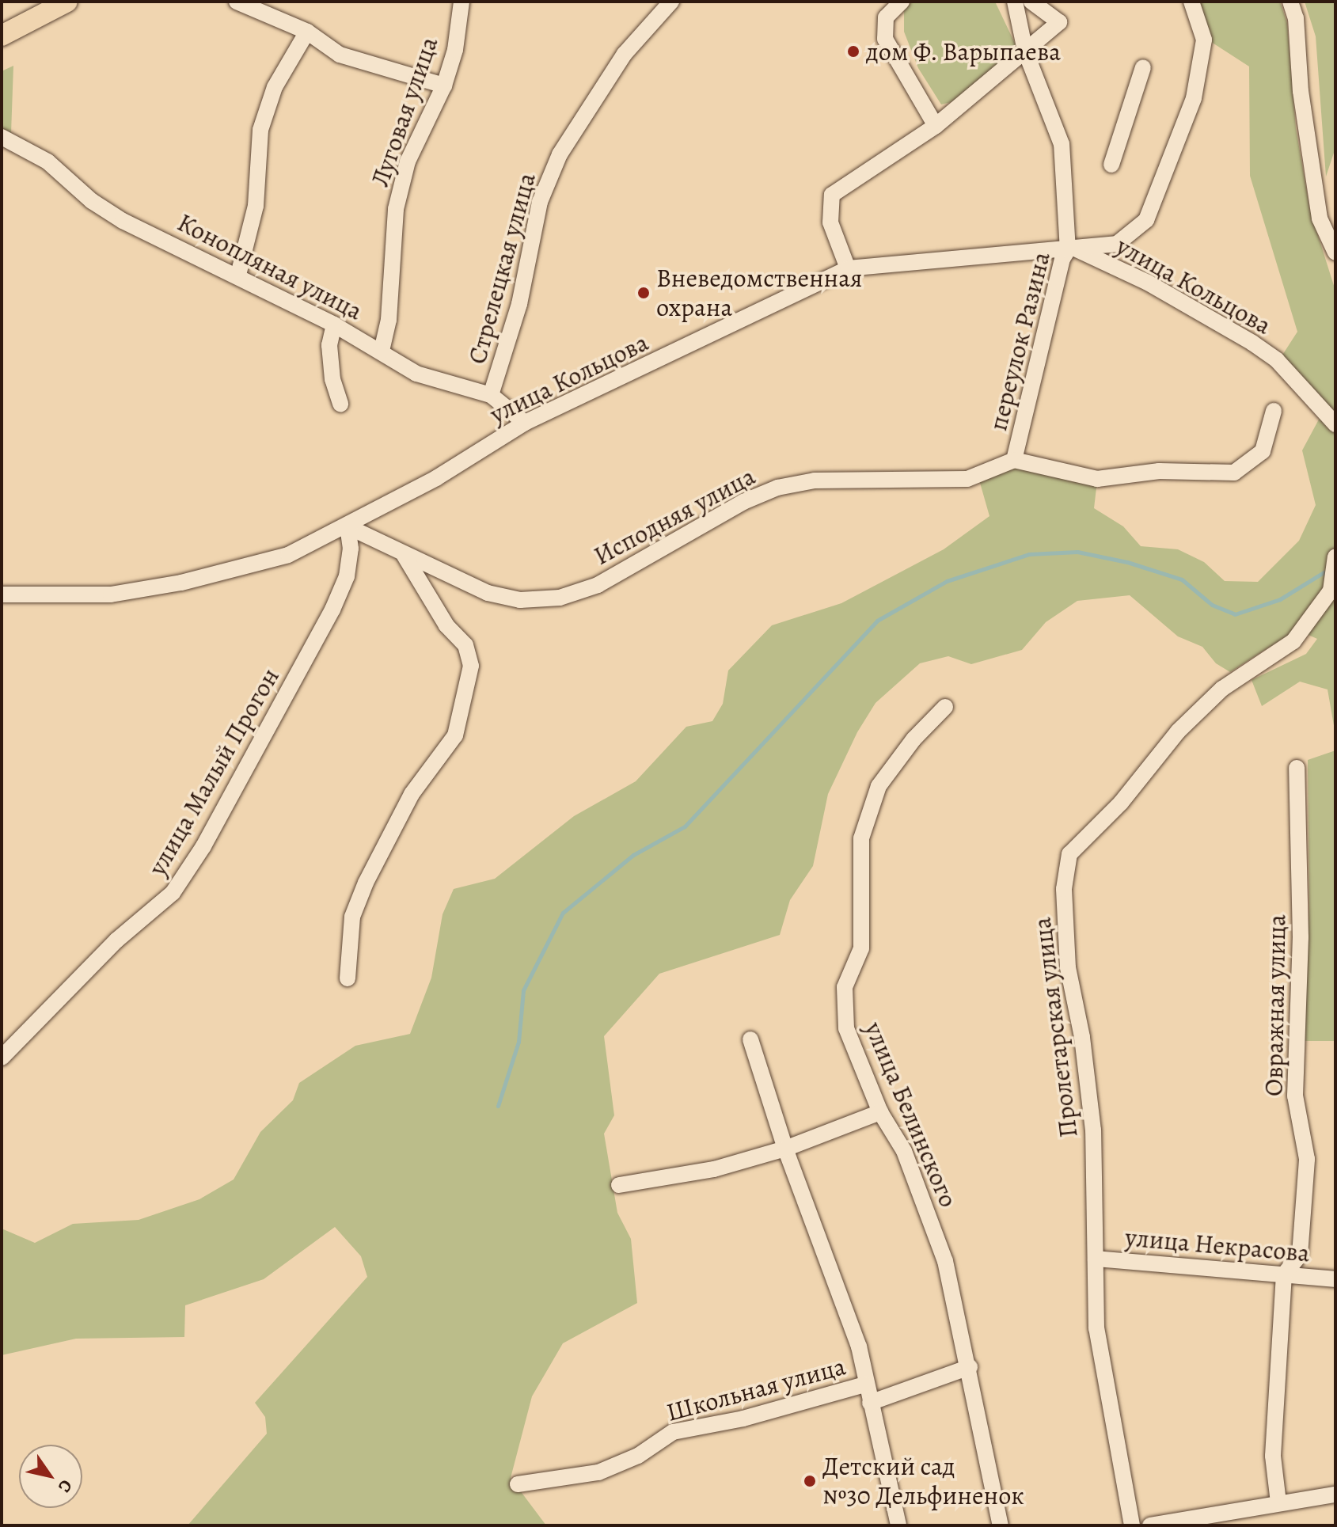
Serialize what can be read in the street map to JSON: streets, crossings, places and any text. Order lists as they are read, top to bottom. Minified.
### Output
{"streets":{"street":["Луговая улица","Конопляная улица","Стрелецкая улица","улица Кольцова","переулок Разина","Исподняя улица","улица Малый Прогон","Овражная улица","Пролетарская улица","улица Белинского","улица Некрасова","Школьная улица"]},"crossings":[["Луговая улица","Конопляная улица"],["Конопляная улица","Стрелецкая улица"],["Конопляная улица","улица Кольцова"],["улица Кольцова","переулок Разина"],["улица Кольцова","Исподняя улица"],["улица Кольцова","улица Малый Прогон"],["переулок Разина","Исподняя улица"],["Исподняя улица","улица Малый Прогон"],["Овражная улица","улица Некрасова"],["Пролетарская улица","улица Некрасова"],["улица Белинского","Школьная улица"]],"places":["дом Ф. Варыпаева","Вневедомственная охрана","Детский сад №30 Дельфиненок"],"north":"bottom right"}
